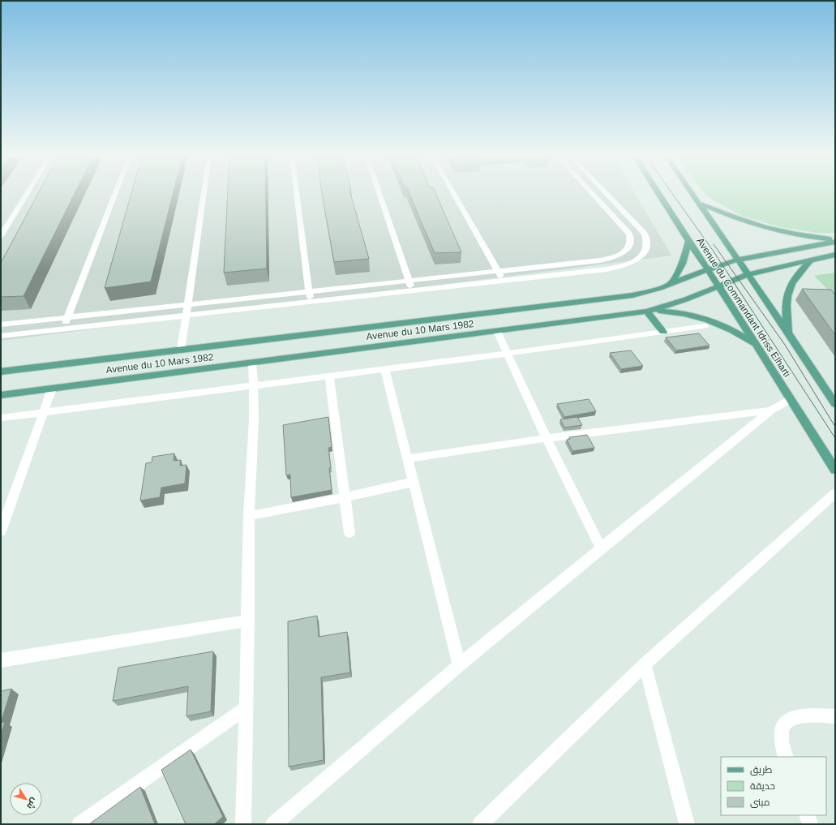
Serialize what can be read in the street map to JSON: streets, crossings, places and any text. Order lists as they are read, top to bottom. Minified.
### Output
{"streets":{"main road":["Avenue du Commandant Idriss Elharti","Avenue du 10 Mars 1982"]},"crossings":[["Avenue du Commandant Idriss Elharti","Avenue du 10 Mars 1982"]],"legend":["طريق","حديقة","مبنى"],"north":"bottom right"}
